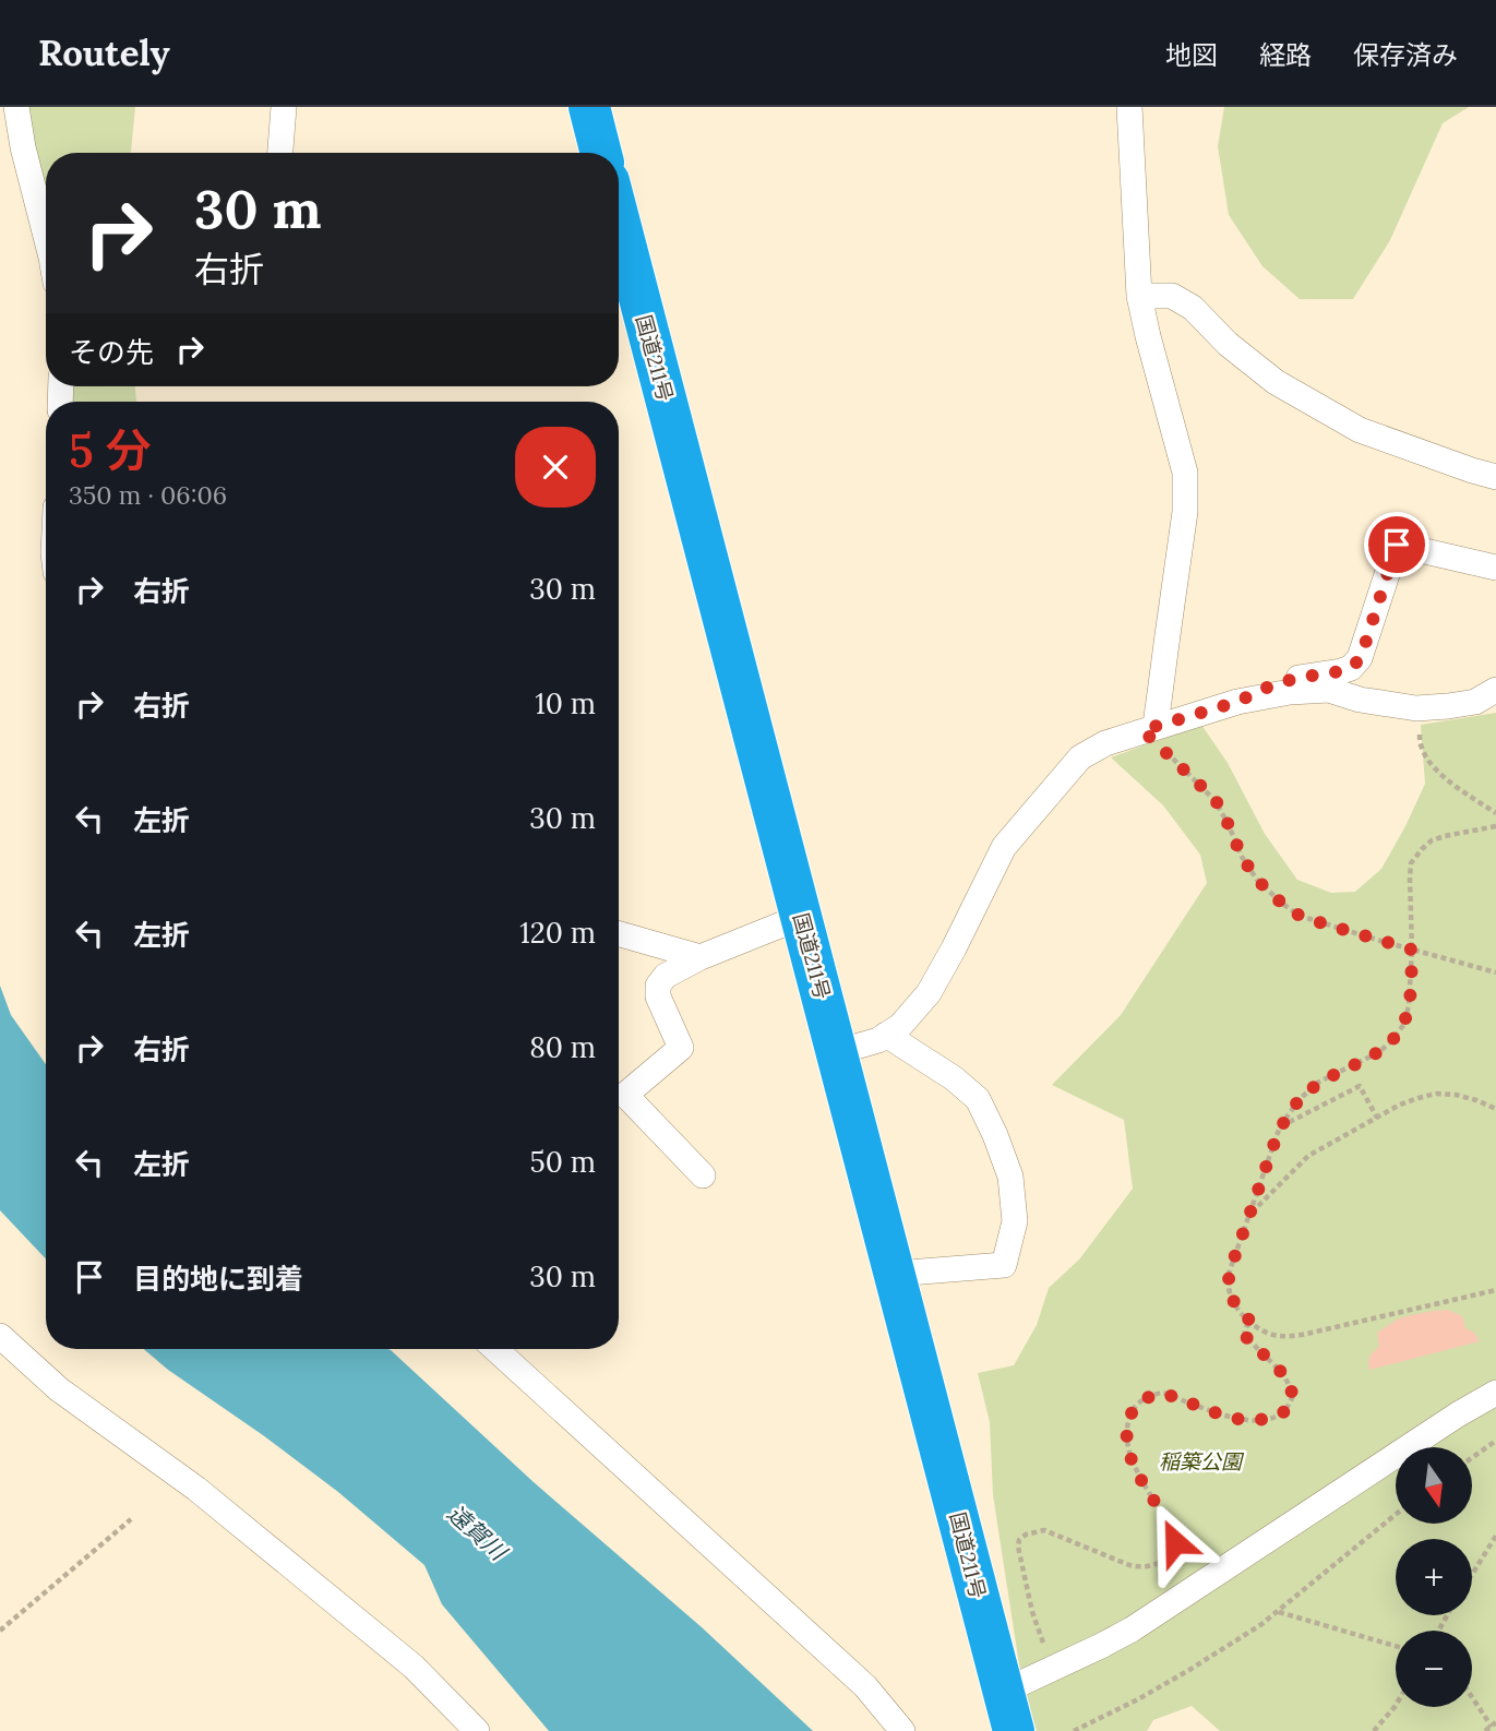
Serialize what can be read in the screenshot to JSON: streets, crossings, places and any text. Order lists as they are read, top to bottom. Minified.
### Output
{"streets":{"highway":["国道211号"]},"water":["遠賀川"],"parks":["稲築公園"],"north":"bottom","page":{"header":"Routely","nav":["地図","経路","保存済み"],"turn":["30 m","右折"],"then":"その先","heading":["5 分","350 m · 06:06"],"list":[{"name":"右折","value":"30 m"},{"name":"右折","value":"10 m"},{"name":"左折","value":"30 m"},{"name":"左折","value":"120 m"},{"name":"右折","value":"80 m"},{"name":"左折","value":"50 m"},{"name":"目的地に到着","value":"30 m"}],"map_buttons":["+","−"]}}
